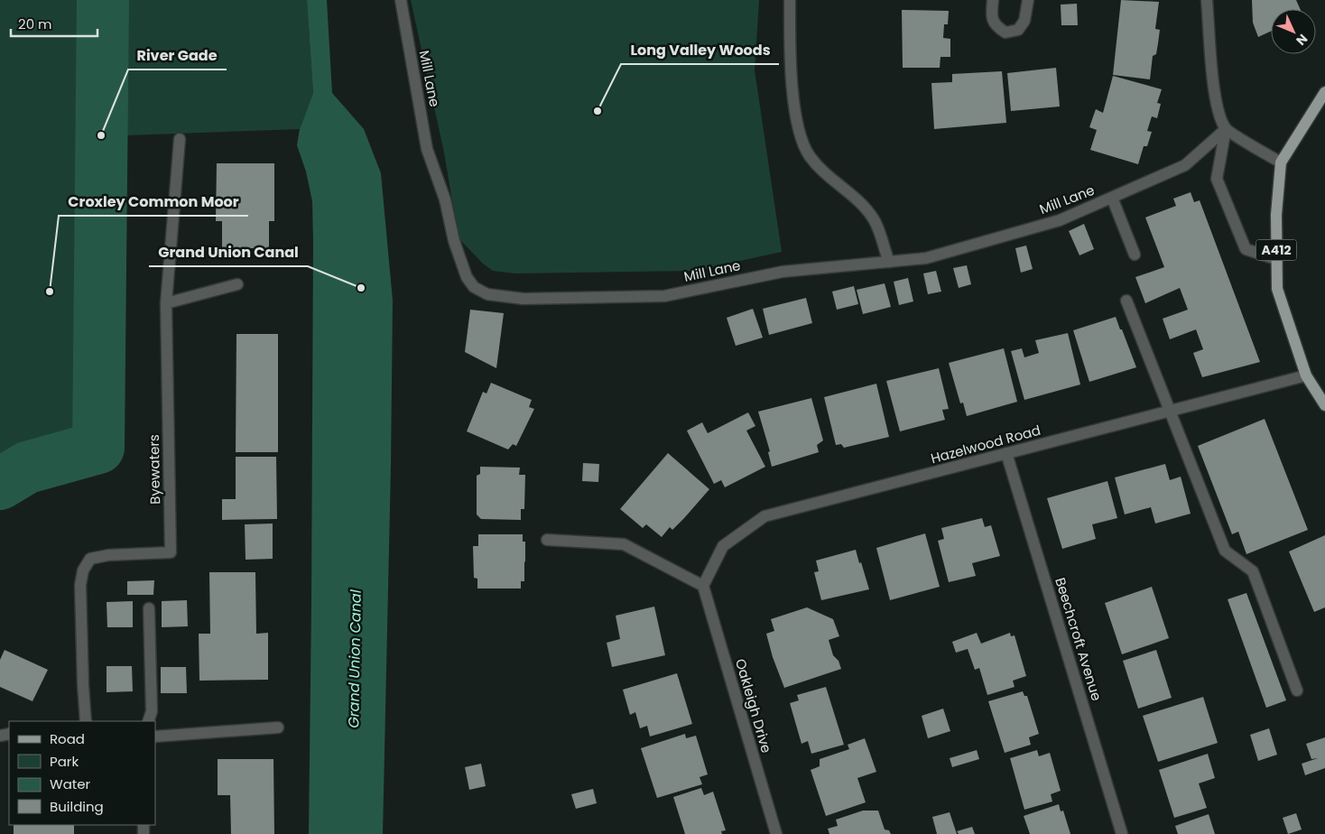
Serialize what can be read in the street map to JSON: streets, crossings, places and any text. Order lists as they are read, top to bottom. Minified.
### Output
{"streets":{"main road":["A412"],"street":["Mill Lane","Hazelwood Road","Byewaters","Beechcroft Avenue","Oakleigh Drive"]},"crossings":[["A412","Hazelwood Road"],["Hazelwood Road","Beechcroft Avenue"],["Hazelwood Road","Oakleigh Drive"]],"water":["Grand Union Canal"],"places":["Long Valley Woods","River Gade","Grand Union Canal","Croxley Common Moor"],"legend":["Road","Park","Water","Building"],"scale_bar":"20 m","north":"bottom right"}
